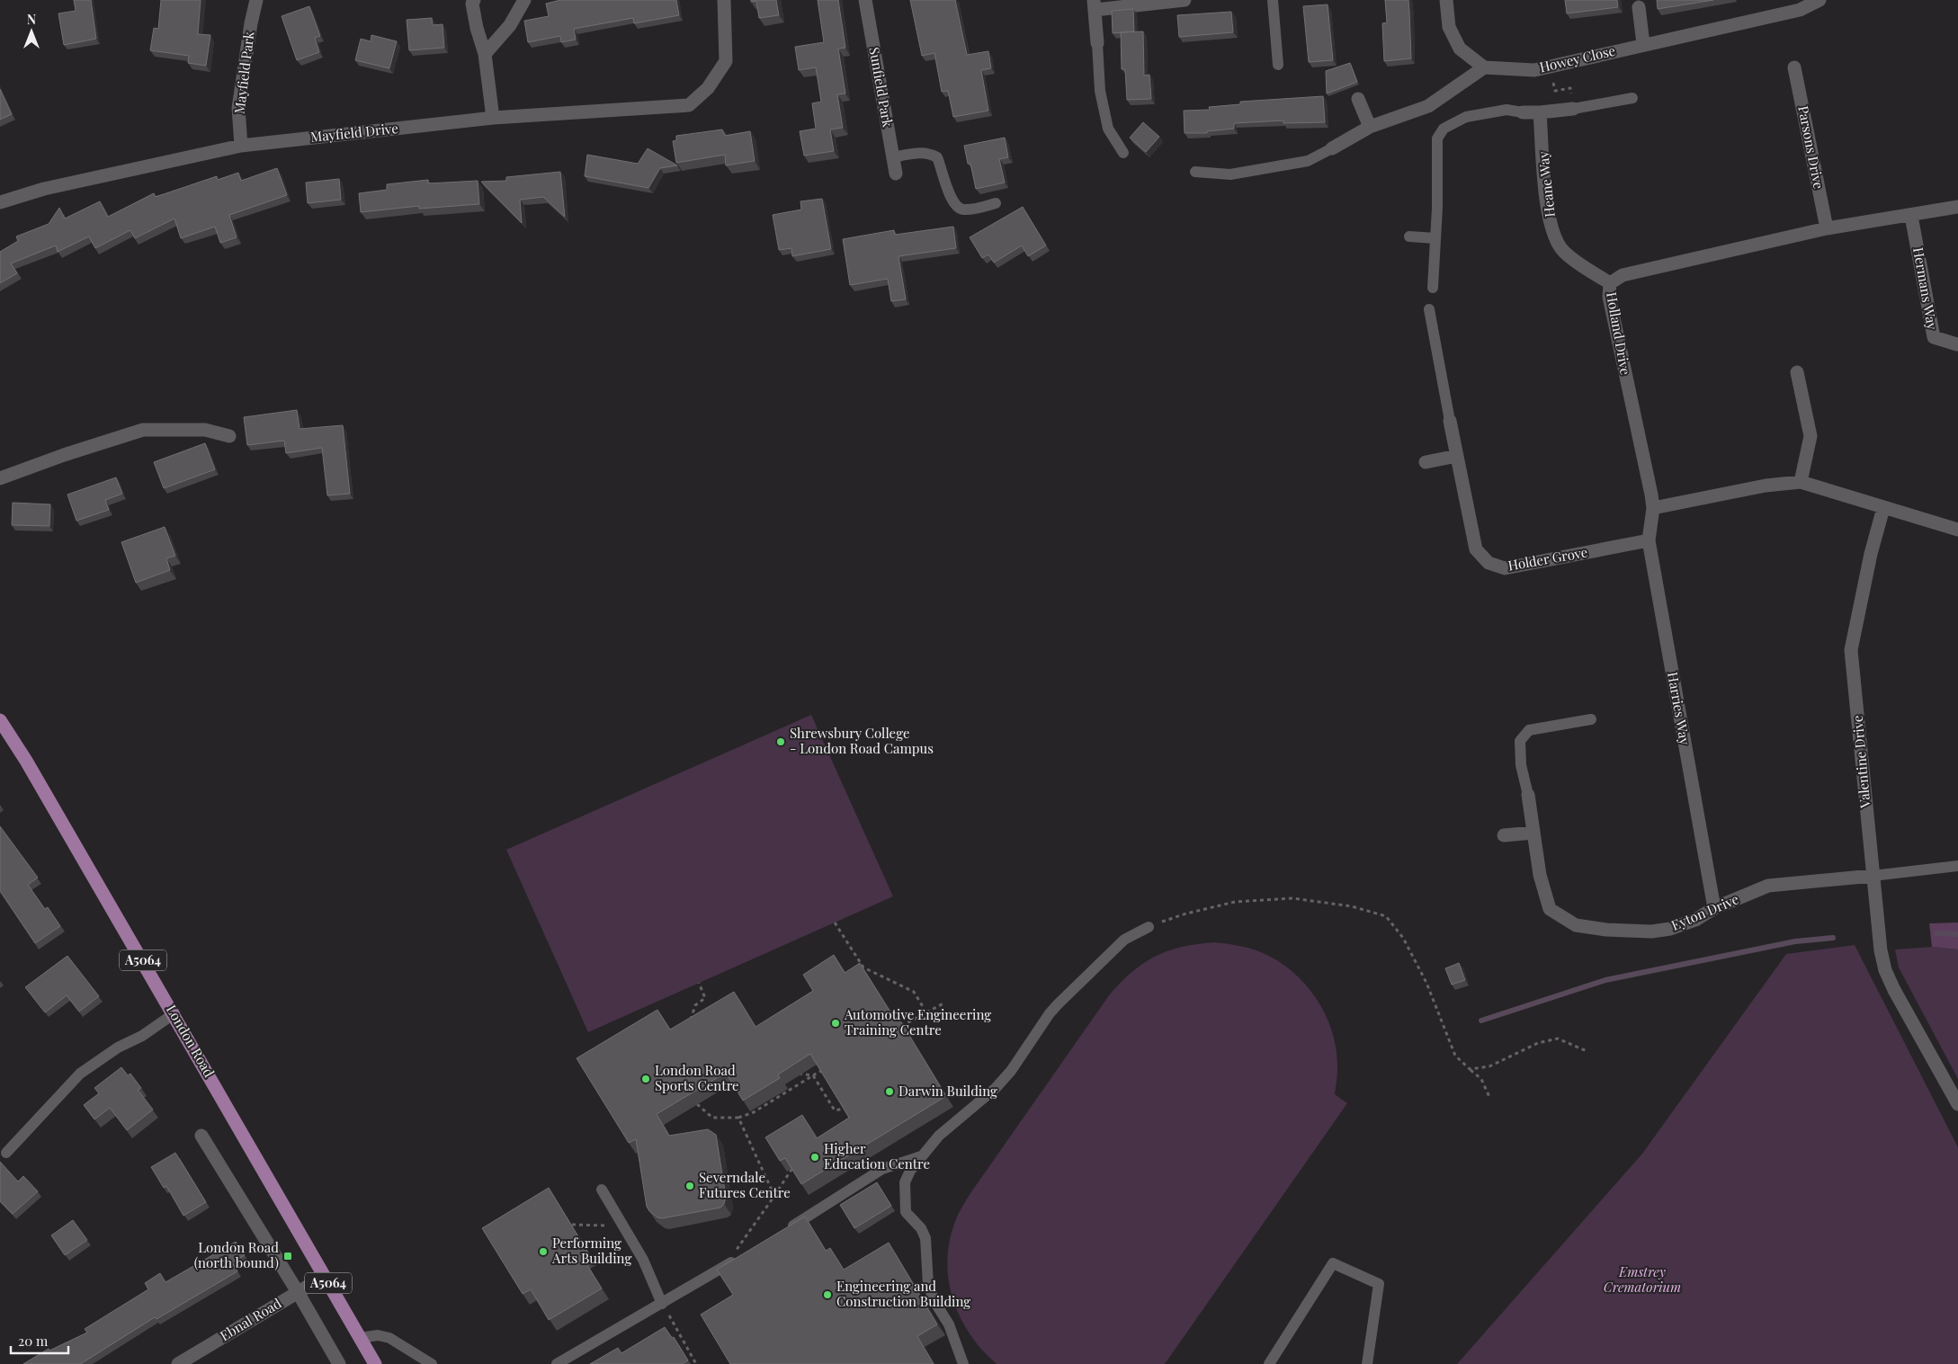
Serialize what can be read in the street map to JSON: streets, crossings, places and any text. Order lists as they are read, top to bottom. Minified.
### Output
{"streets":{"main road":["A5064","London Road"],"street":["Howey Close","Mayfield Park","Sunfield Park","Mayfield Drive","Parsons Drive","Heane Way","Hermans Way","Holland Drive","Holder Grove","Harries Way","Valentine Drive","Eyton Drive","Ebnal Road"]},"crossings":[["Mayfield Park","Mayfield Drive"],["Parsons Drive","Holland Drive"],["Heane Way","Holland Drive"],["Hermans Way","Holland Drive"],["Holland Drive","Harries Way"],["Holder Grove","Harries Way"],["Harries Way","Eyton Drive"],["Valentine Drive","Eyton Drive"],["London Road","Ebnal Road"]],"parks":["Emstrey Crematorium"],"places":{"other":["Shrewsbury College - London Road Campus","Automotive Engineering Training Centre","London Road Sports Centre","Darwin Building","Higher Education Centre","Severndale Futures Centre","Performing Arts Building","Engineering and Construction Building"],"transit":["London Road (north bound)"]},"scale_bar":"20 m","north":"top"}
